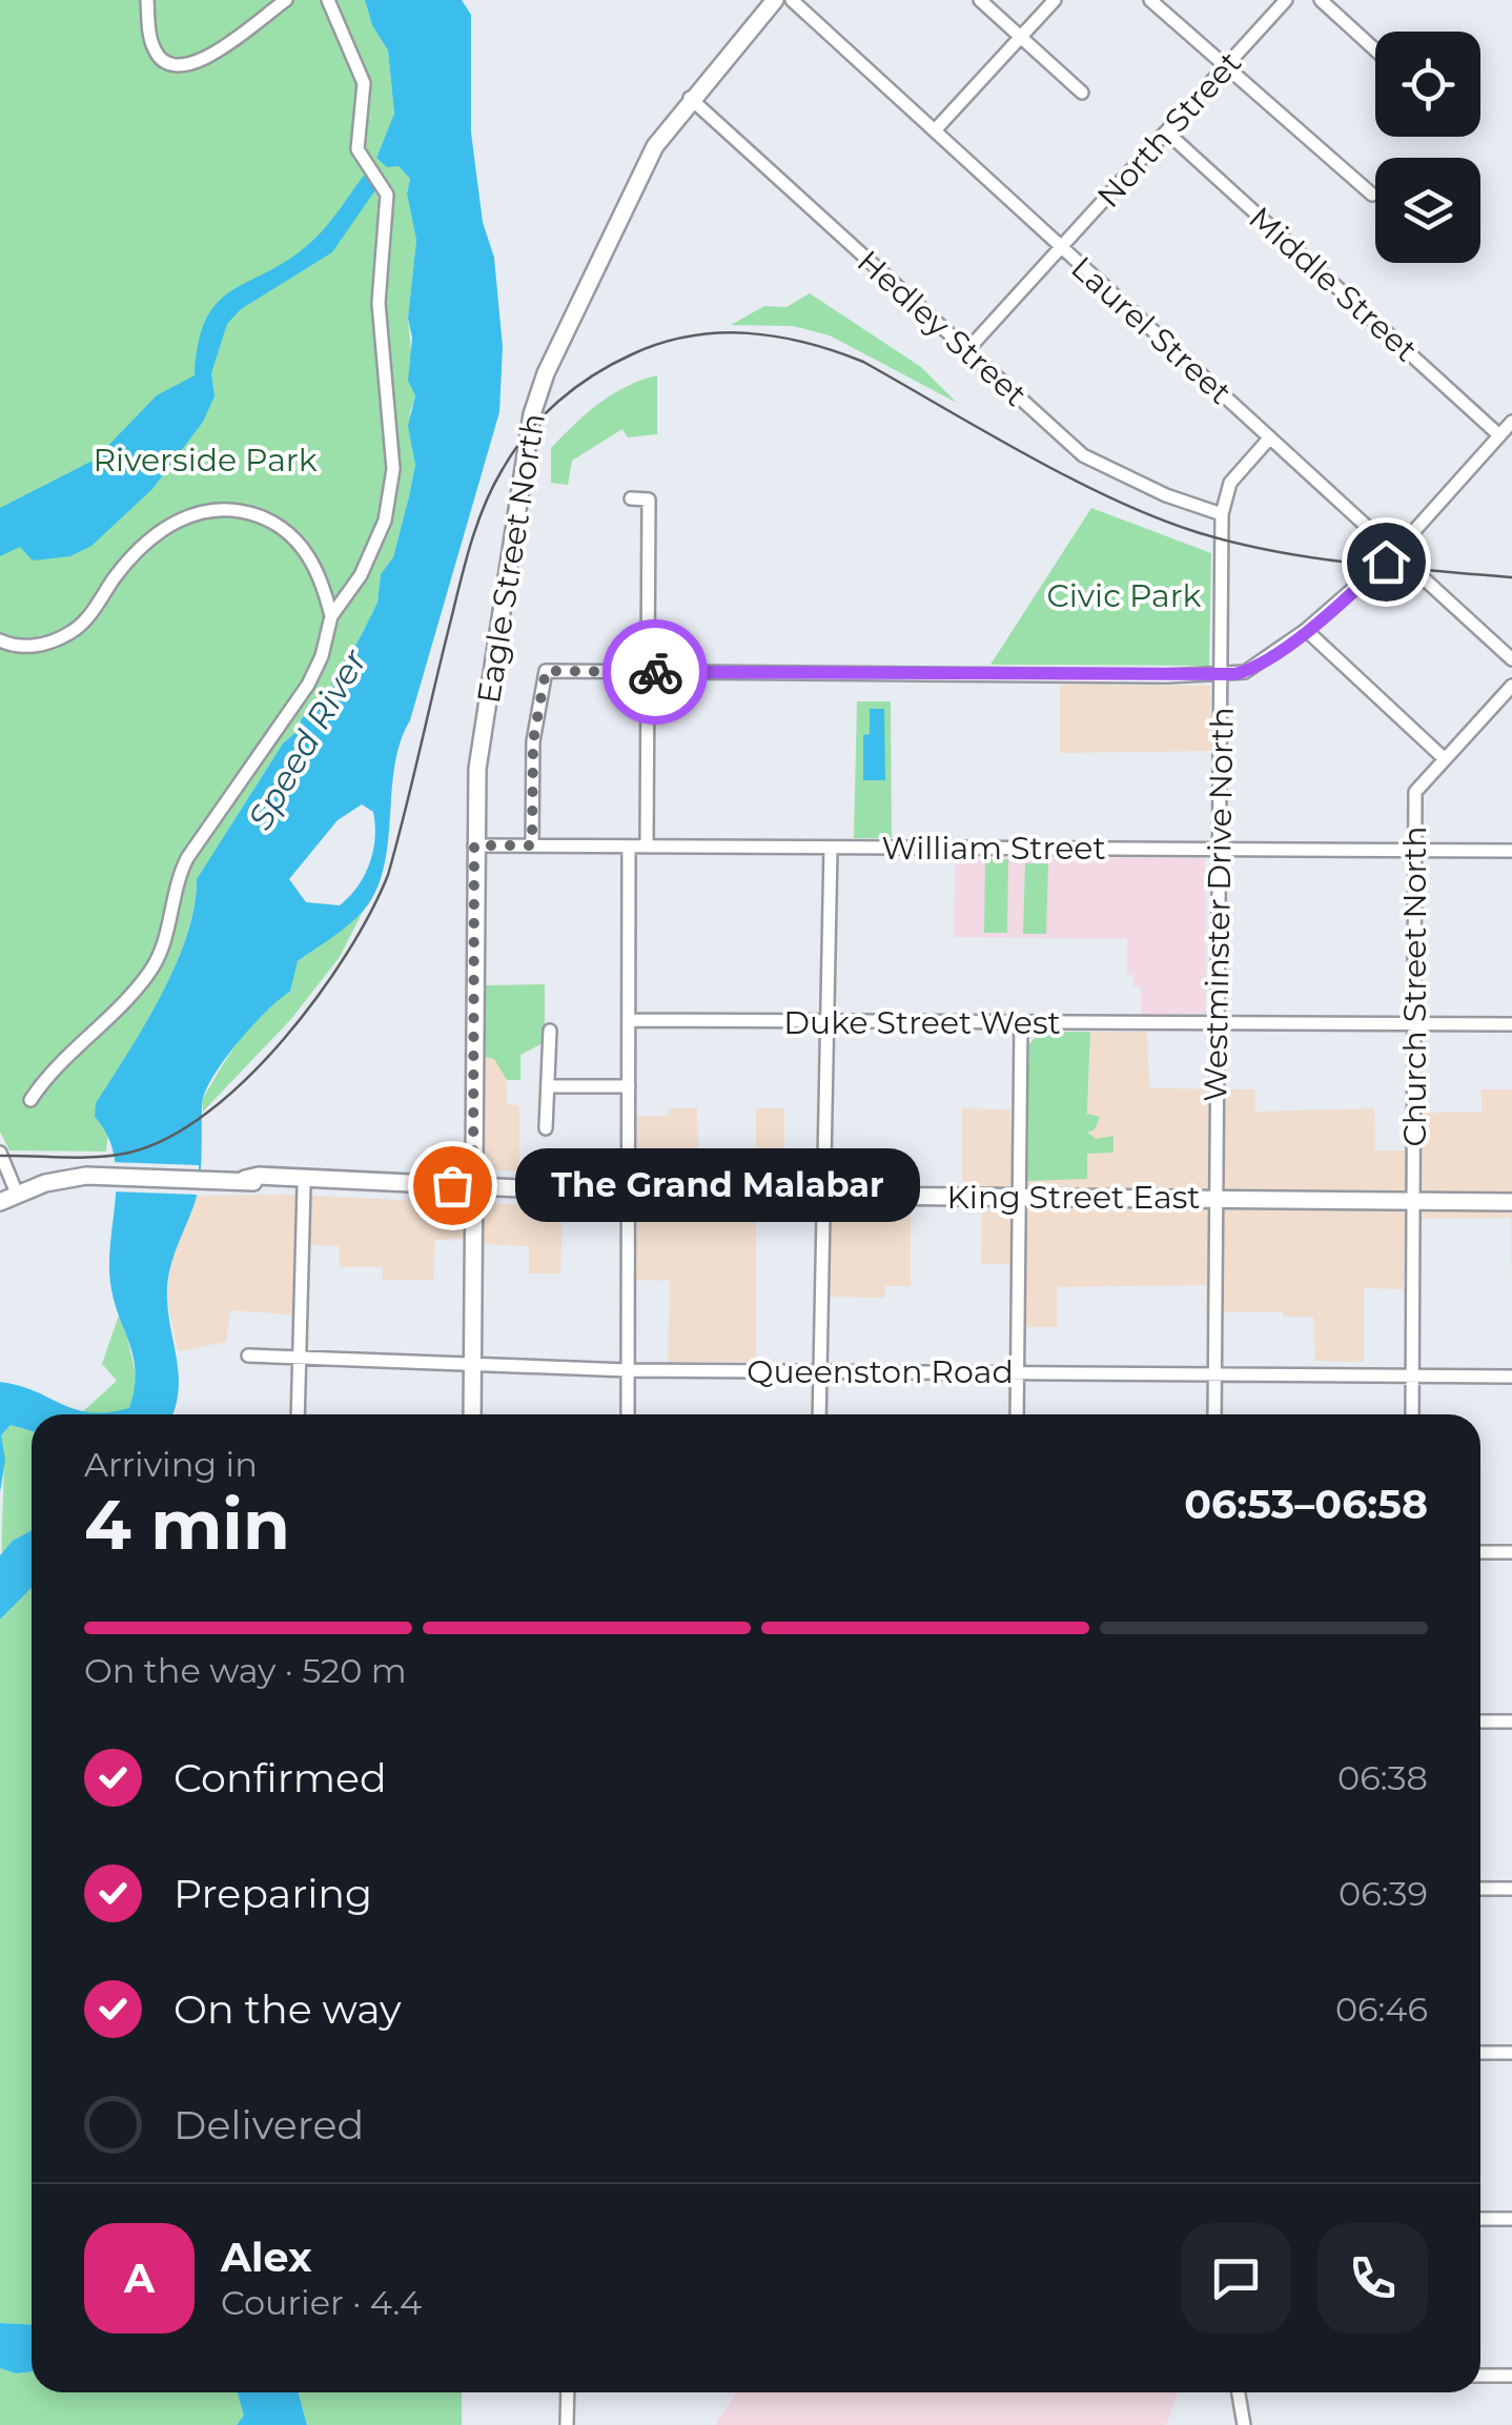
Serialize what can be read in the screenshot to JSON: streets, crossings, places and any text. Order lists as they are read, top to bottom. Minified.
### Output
{"streets":{"main road":["Eagle Street North","King Street East"],"street":["North Street","Middle Street","Hedley Street","Laurel Street","William Street","Westminster Drive North","Church Street North","Duke Street West","Queenston Road"]},"crossings":[["North Street","Middle Street"],["North Street","Hedley Street"],["North Street","Laurel Street"],["Hedley Street","Eagle Street North"],["Hedley Street","Westminster Drive North"],["Laurel Street","Westminster Drive North"],["Eagle Street North","William Street"],["Eagle Street North","King Street East"],["Eagle Street North","Queenston Road"],["William Street","Westminster Drive North"],["William Street","Church Street North"],["Westminster Drive North","Duke Street West"],["Westminster Drive North","King Street East"],["Westminster Drive North","Queenston Road"],["Church Street North","Duke Street West"],["Church Street North","King Street East"],["Church Street North","Queenston Road"]],"water":["Speed River"],"parks":["Riverside Park","Civic Park"],"places":["The Grand Malabar"],"page":{"bubble":"The Grand Malabar","heading":["4 min","Arriving in","06:53–06:58"],"panel":["Alex","Courier · 4.4"],"bar":"On the way · 520 m","list":[["Confirmed","06:38"],["Preparing","06:39"],["On the way","06:46"],"Delivered"],"round":"A"}}
